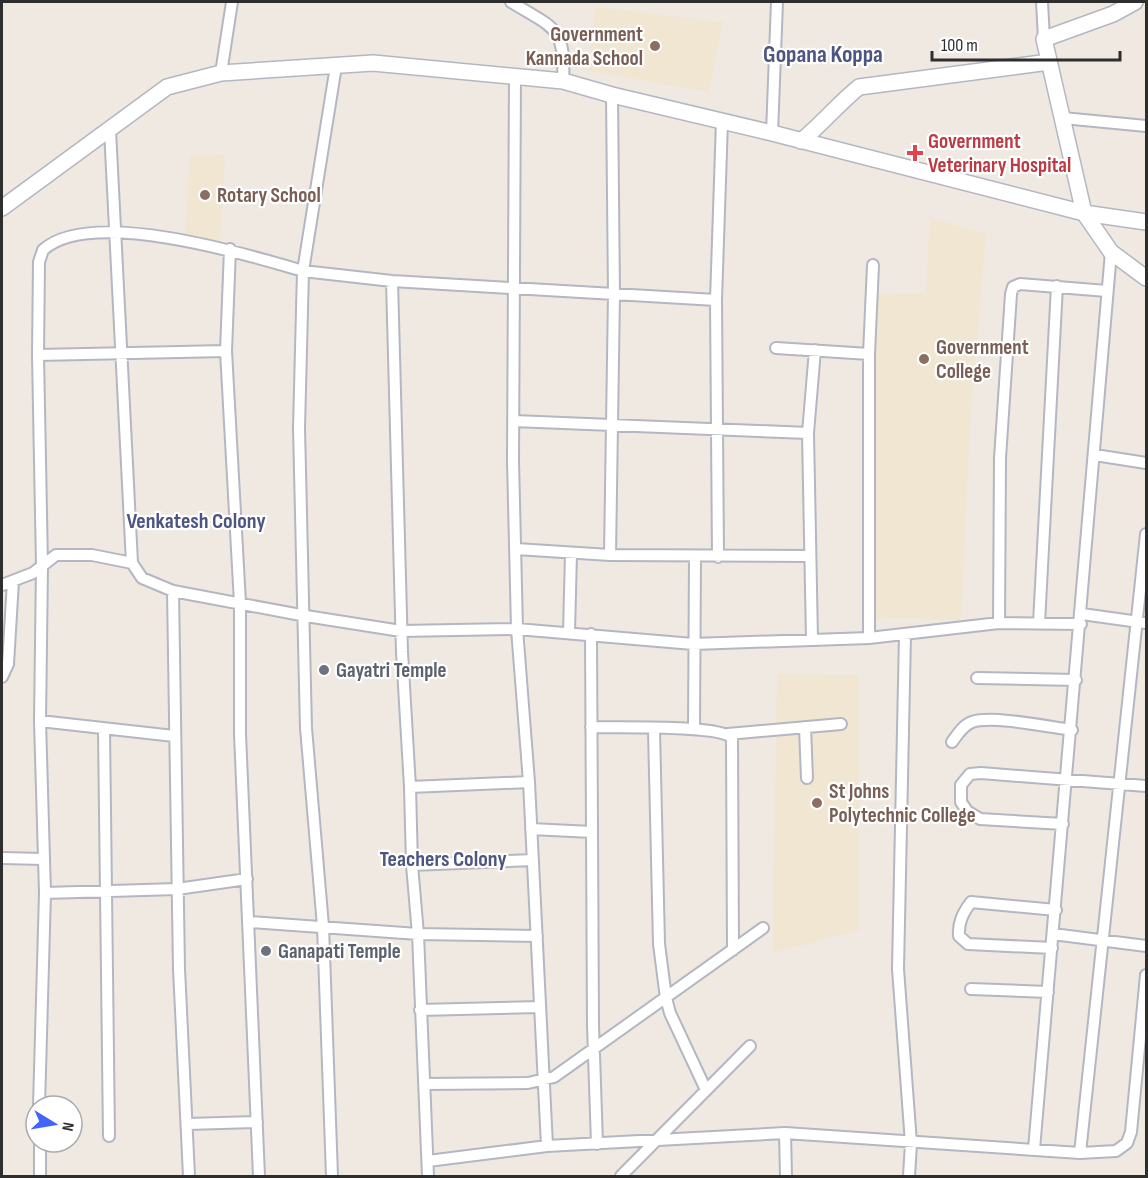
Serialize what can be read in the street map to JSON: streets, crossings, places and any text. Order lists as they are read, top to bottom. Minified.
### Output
{"districts":["Gopana Koppa","Venkatesh Colony","Teachers Colony"],"places":{"other":["Government Kannada School","Rotary School","Government College","Gayatri Temple","St Johns Polytechnic College","Ganapati Temple"],"health":["Government Veterinary Hospital"]},"scale_bar":"100 m","north":"right"}
